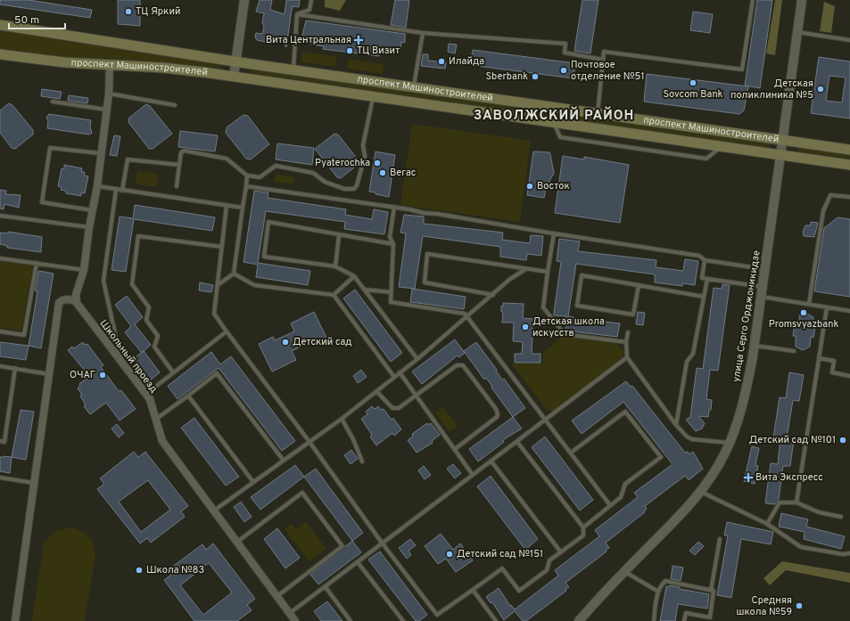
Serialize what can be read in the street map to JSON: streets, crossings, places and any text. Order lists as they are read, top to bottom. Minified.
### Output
{"streets":{"main road":["проспект Машиностроителей"],"street":["улица Серго Орджоникидзе","Школьный проезд"]},"crossings":[["проспект Машиностроителей","улица Серго Орджоникидзе"]],"districts":["ЗАВОЛЖСКИЙ РАЙОН"],"places":{"other":["ТЦ Яркий","ТЦ Визит","Илайда","Почтовое отделение №51","Sberbank","Sovcom Bank","Детская поликлиника №5","Pyaterochka","Вегас","Восток","Promsvyazbank","Детская школа искусств","Детский сад","ОЧАГ","Детский сад №101","Детский сад №151","Школа №83","Средняя школа №59"],"health":["Вита Центральная","Вита Экспресс"]},"scale_bar":"50 m"}
